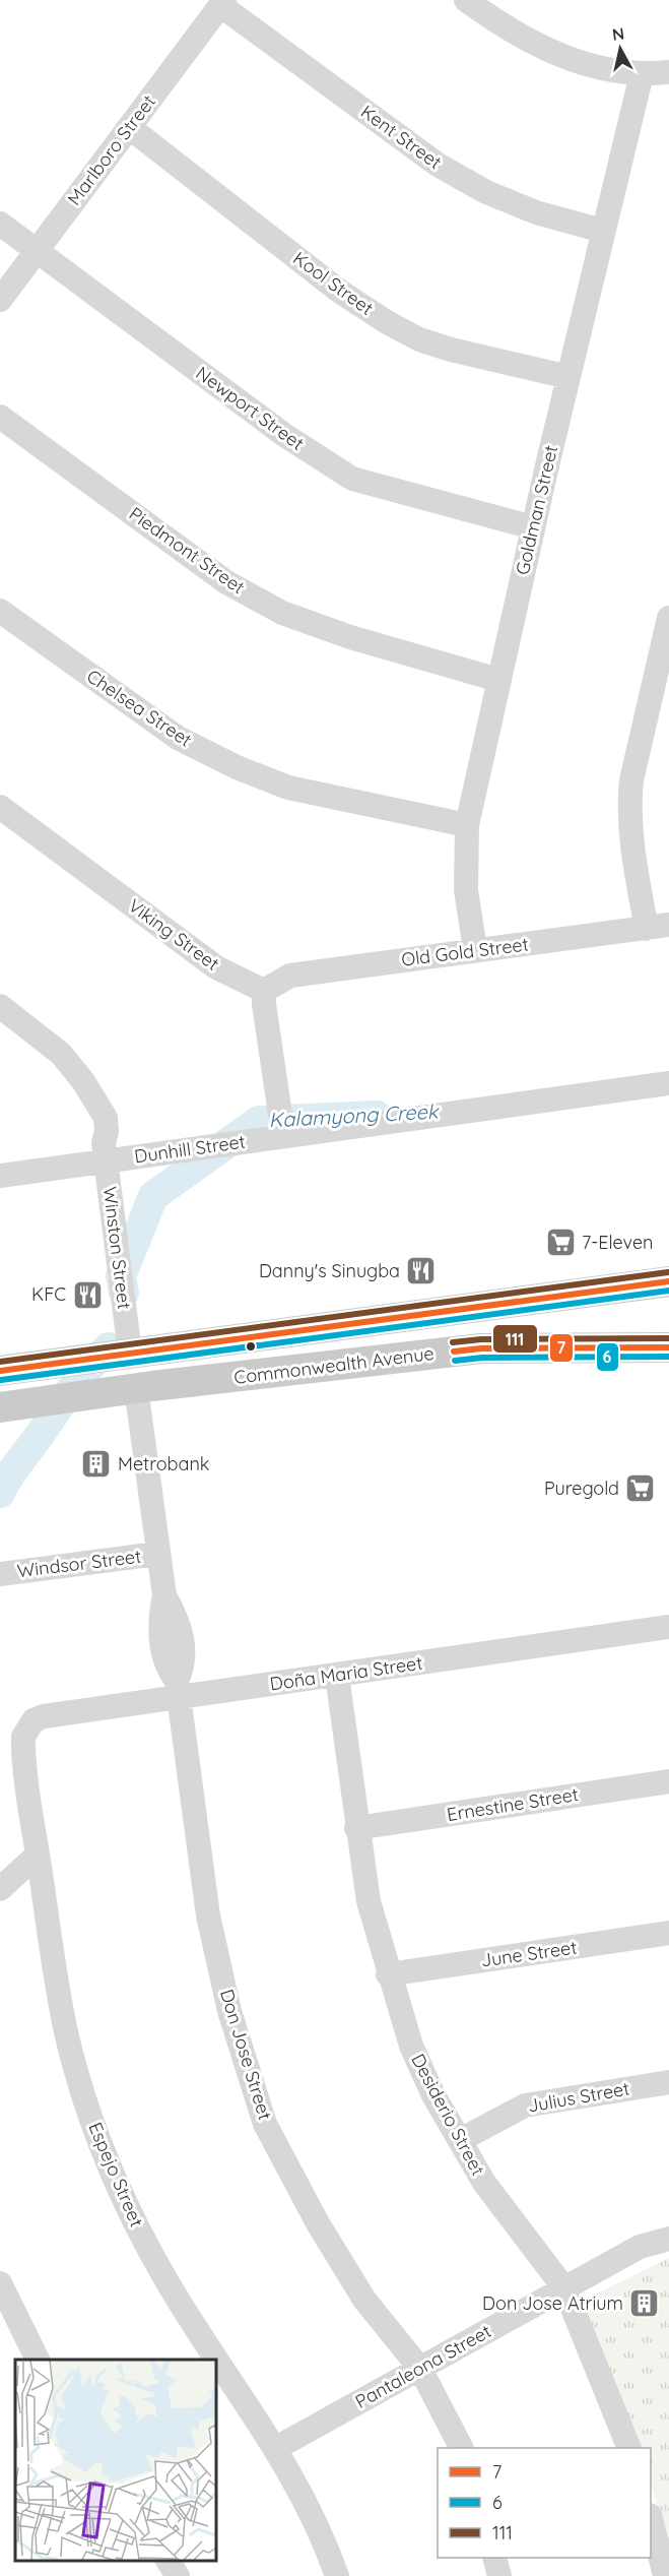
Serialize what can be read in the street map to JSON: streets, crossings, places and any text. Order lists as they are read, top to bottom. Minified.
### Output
{"streets":{"main road":["Commonwealth Avenue"],"street":["Kent Street","Marlboro Street","Kool Street","Newport Street","Goldman Street","Piedmont Street","Chelsea Street","Viking Street","Old Gold Street","Dunhill Street","Winston Street","Windsor Street","Doña Maria Street","Ernestine Street","June Street","Don Jose Street","Julius Street","Desiderio Street","Espejo Street","Pantaleona Street"]},"crossings":[["Kent Street","Marlboro Street"],["Kent Street","Goldman Street"],["Marlboro Street","Kool Street"],["Marlboro Street","Newport Street"],["Kool Street","Goldman Street"],["Newport Street","Goldman Street"],["Goldman Street","Piedmont Street"],["Goldman Street","Chelsea Street"],["Goldman Street","Old Gold Street"],["Viking Street","Old Gold Street"],["Dunhill Street","Winston Street"],["Commonwealth Avenue","Don Jose Street"],["Windsor Street","Don Jose Street"],["Doña Maria Street","Don Jose Street"],["Doña Maria Street","Desiderio Street"],["Doña Maria Street","Espejo Street"],["Ernestine Street","Desiderio Street"],["June Street","Desiderio Street"],["Don Jose Street","Pantaleona Street"],["Julius Street","Desiderio Street"],["Desiderio Street","Pantaleona Street"],["Espejo Street","Pantaleona Street"]],"water":["Kalamyong Creek"],"places":{"supermarket":["7-Eleven","Puregold"],"restaurant":["Danny's Sinugba","KFC"],"building":["Metrobank","Don Jose Atrium"]},"lines":["transit line 111","transit line 7","transit line 6"],"legend":["7","6","111"],"north":"top"}
